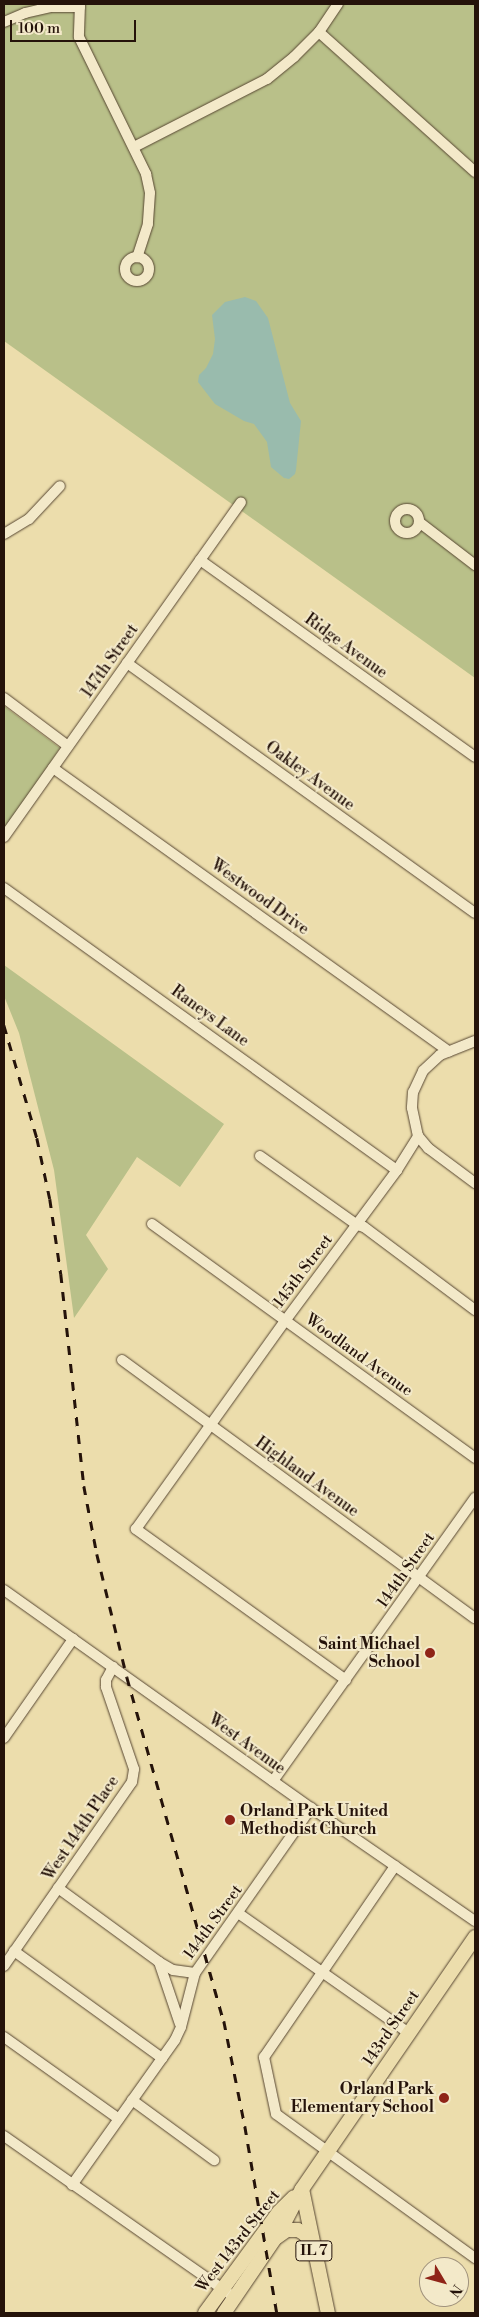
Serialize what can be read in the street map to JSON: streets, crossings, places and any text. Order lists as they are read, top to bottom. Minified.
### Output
{"streets":{"main road":["143rd Street","West 143rd Street","IL 7"],"street":["Ridge Avenue","147th Street","Oakley Avenue","Westwood Drive","Raneys Lane","145th Street","Woodland Avenue","Highland Avenue","144th Street","West Avenue","West 144th Place"]},"crossings":[["Ridge Avenue","147th Street"],["147th Street","Oakley Avenue"],["147th Street","Westwood Drive"],["Raneys Lane","145th Street"],["145th Street","Woodland Avenue"],["145th Street","Highland Avenue"],["145th Street","144th Street"],["Highland Avenue","144th Street"],["144th Street","West Avenue"],["West Avenue","West 144th Place"],["143rd Street","West 143rd Street"],["143rd Street","IL 7"],["West 143rd Street","IL 7"]],"places":["Saint Michael School","Orland Park United Methodist Church","Orland Park Elementary School"],"scale_bar":"100 m","north":"bottom right"}
